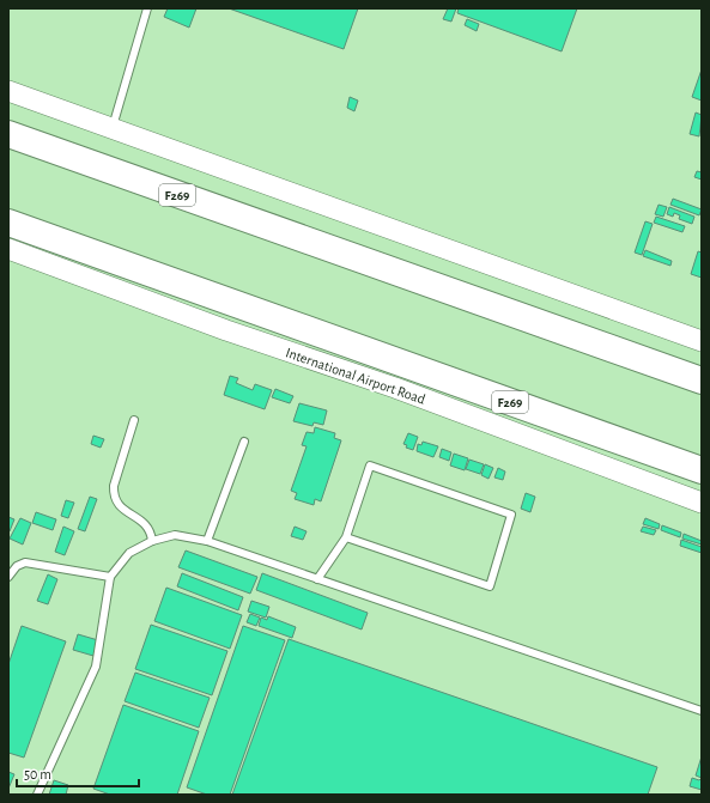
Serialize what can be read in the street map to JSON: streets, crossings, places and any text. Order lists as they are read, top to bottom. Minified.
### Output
{"streets":{"highway":["F269","International Airport Road"]},"scale_bar":"50 m"}
